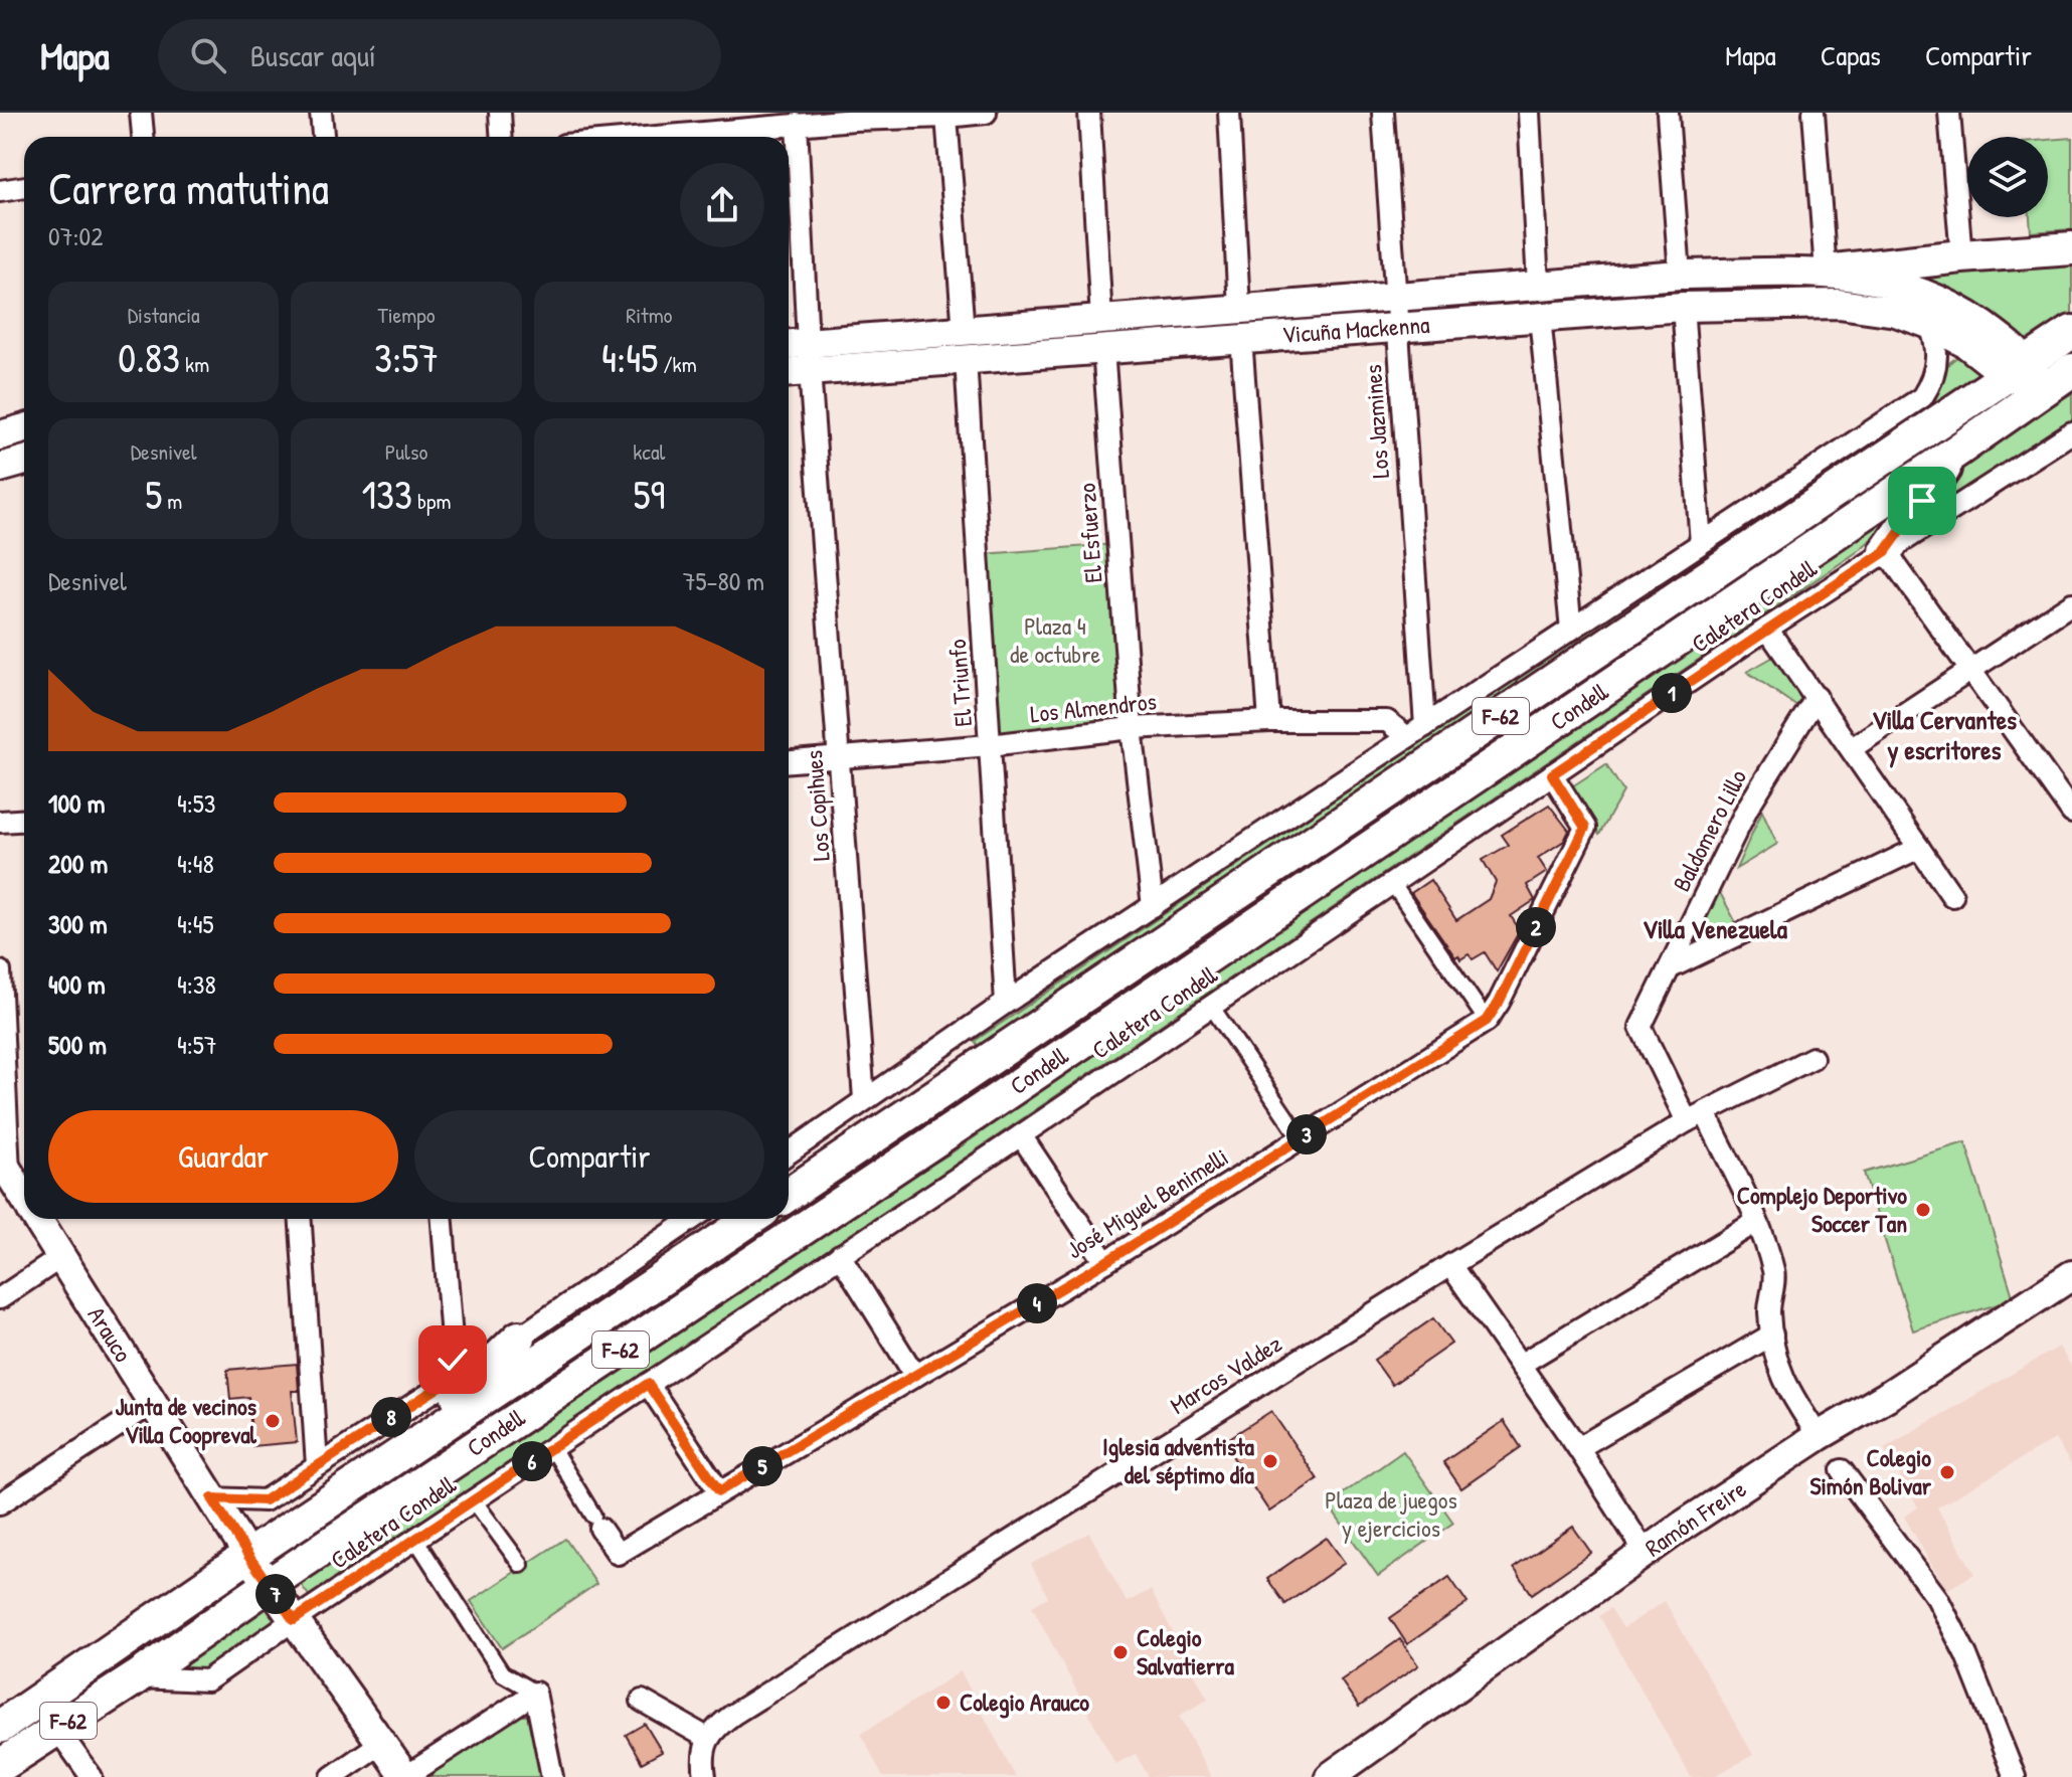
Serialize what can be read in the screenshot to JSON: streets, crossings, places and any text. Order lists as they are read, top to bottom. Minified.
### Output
{"streets":{"main road":["Vicuña Mackenna","Condell","F-62","Arauco","Ramón Freire"],"street":["Los Jazmines","El Esfuerzo","Caletera Condell","El Triunfo","Los Almendros","Los Copihues","Baldomero Lillo","José Miguel Benimelli","Marcos Valdez"]},"crossings":[["Vicuña Mackenna","Los Jazmines"],["Vicuña Mackenna","El Esfuerzo"],["Vicuña Mackenna","El Triunfo"],["Vicuña Mackenna","Condell"],["Vicuña Mackenna","Los Copihues"],["Los Jazmines","Los Almendros"],["El Esfuerzo","Los Almendros"],["Caletera Condell","Condell"],["Caletera Condell","José Miguel Benimelli"],["Caletera Condell","Arauco"],["El Triunfo","Los Almendros"],["Condell","Arauco"],["Los Almendros","Los Copihues"],["Baldomero Lillo","Marcos Valdez"]],"districts":["Villa Cervantes y escritores","Villa Venezuela"],"parks":["Plaza 4 de octubre","Plaza de juegos y ejercicios"],"places":["Complejo Deportivo Soccer Tan","Junta de vecinos Villa Coopreval","Iglesia adventista del séptimo día","Colegio Simón Bolivar","Colegio Salvatierra","Colegio Arauco"],"page":{"header":"Mapa","search":"Buscar aquí","nav":["Mapa","Capas","Compartir"],"heading":["Carrera matutina","07:02"],"stats":[["Distancia","0.83 km"],["Tiempo","3:57"],["Ritmo","4:45 /km"],["Desnivel","5 m"],["Pulso","133 bpm"],["kcal","59"]],"chart":["Desnivel","75–80 m"],"pins":["1","2","3","4","8","6","5","7"],"list":[{"name":"100 m","note":"4:53"},{"name":"200 m","note":"4:48"},{"name":"300 m","note":"4:45"},{"name":"400 m","note":"4:38"},{"name":"500 m","note":"4:57"}],"buttons":["Guardar","Compartir"]}}
